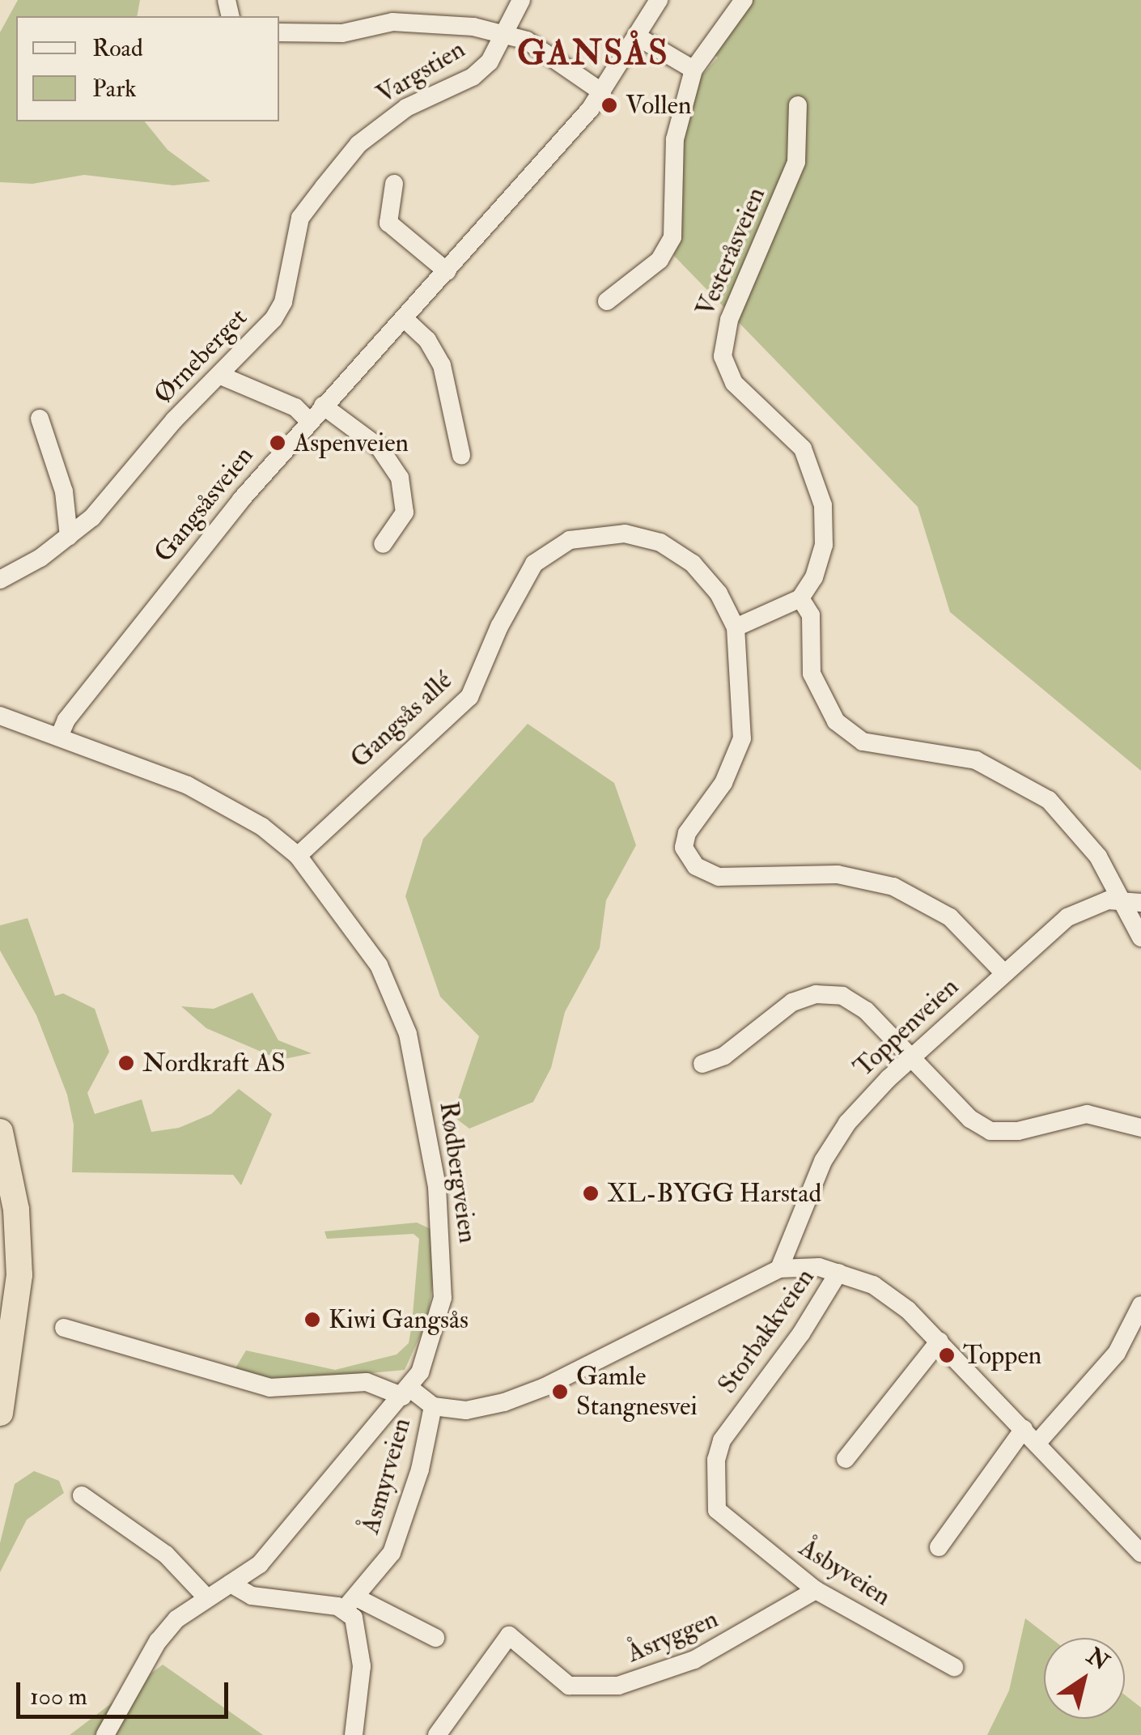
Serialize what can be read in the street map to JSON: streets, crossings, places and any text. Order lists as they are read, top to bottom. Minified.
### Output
{"streets":{"street":["Vargstien","Vesteråsveien","Ørneberget","Gangsåsveien","Gangsås allé","Toppenveien","Rødbergveien","Storbakkveien","Åsmyrveien","Åsbyveien","Åsryggen"]},"crossings":[["Vargstien","Ørneberget"],["Gangsåsveien","Rødbergveien"],["Gangsås allé","Toppenveien"],["Gangsås allé","Rødbergveien"],["Storbakkveien","Åsbyveien"],["Åsbyveien","Åsryggen"]],"districts":["GANSÅS"],"places":["Vollen","Aspenveien","Nordkraft AS","XL-BYGG Harstad","Kiwi Gangsås","Toppen","Gamle Stangnesvei"],"legend":["Road","Park"],"scale_bar":"100 m","north":"top right"}
